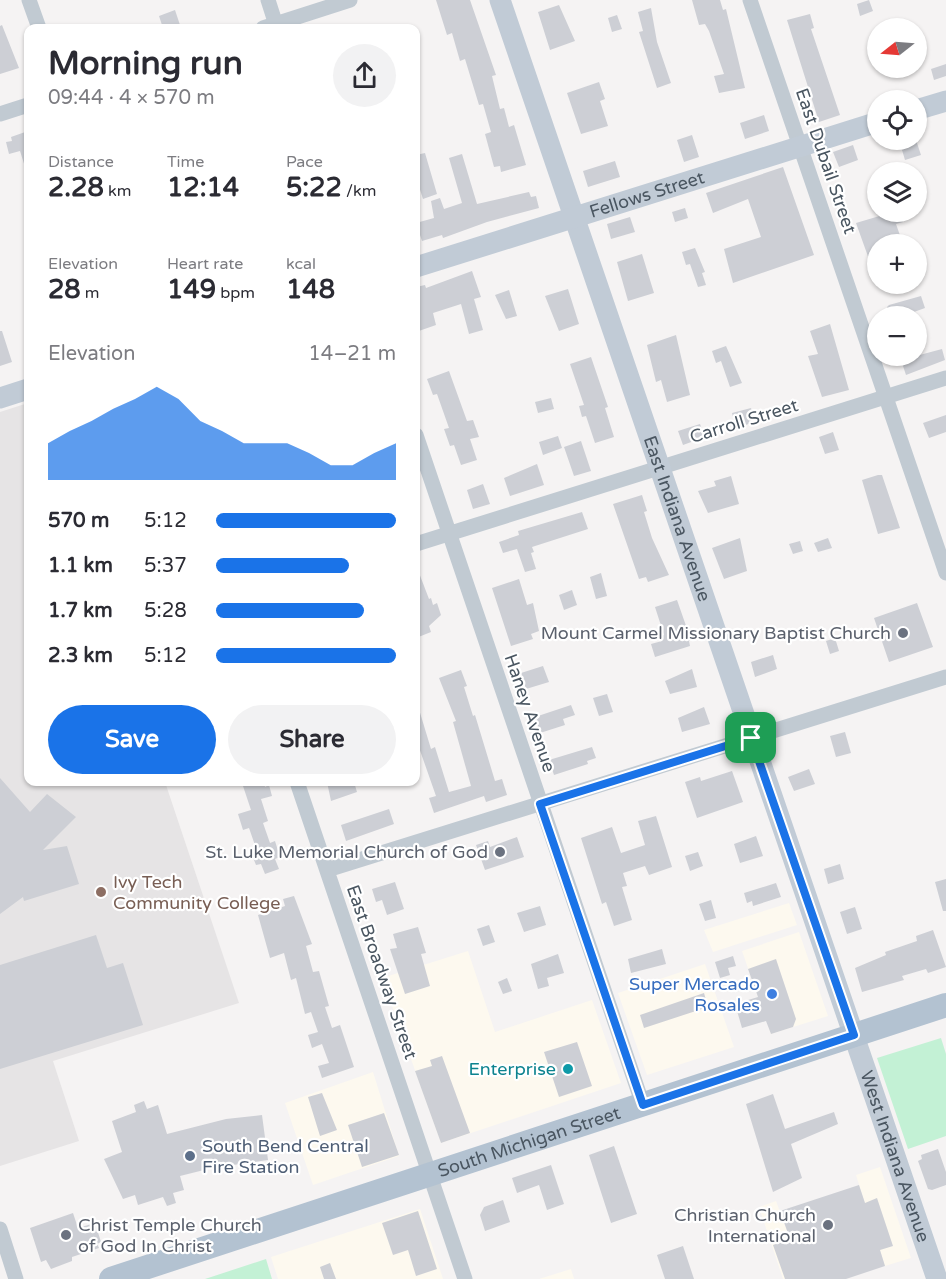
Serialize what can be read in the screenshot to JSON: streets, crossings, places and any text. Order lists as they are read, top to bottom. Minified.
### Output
{"streets":{"main road":["South Michigan Street"],"street":["East Dubail Street","Fellows Street","Carroll Street","East Indiana Avenue","Haney Avenue","East Broadway Street","West Indiana Avenue"]},"crossings":[["East Dubail Street","Fellows Street"],["East Dubail Street","Carroll Street"],["Fellows Street","East Indiana Avenue"],["Carroll Street","East Indiana Avenue"],["Carroll Street","Haney Avenue"],["East Indiana Avenue","South Michigan Street"],["East Indiana Avenue","West Indiana Avenue"],["Haney Avenue","South Michigan Street"],["East Broadway Street","South Michigan Street"],["South Michigan Street","West Indiana Avenue"]],"places":["Mount Carmel Missionary Baptist Church","St. Luke Memorial Church of God","Ivy Tech Community College","Super Mercado Rosales","Enterprise","South Bend Central Fire Station","Christian Church International","Christ Temple Church of God In Christ"],"north":"left","page":{"map_buttons":["+","−"],"heading":["Morning run","09:44 · 4 × 570 m"],"stats":[["Distance","2.28 km"],["Time","12:14"],["Pace","5:22 /km"],["Elevation","28 m"],["Heart rate","149 bpm"],["kcal","148"]],"chart":["Elevation","14–21 m"],"list":[{"name":"570 m","note":"5:12"},{"name":"1.1 km","note":"5:37"},{"name":"1.7 km","note":"5:28"},{"name":"2.3 km","note":"5:12"}],"buttons":["Save","Share"]}}
